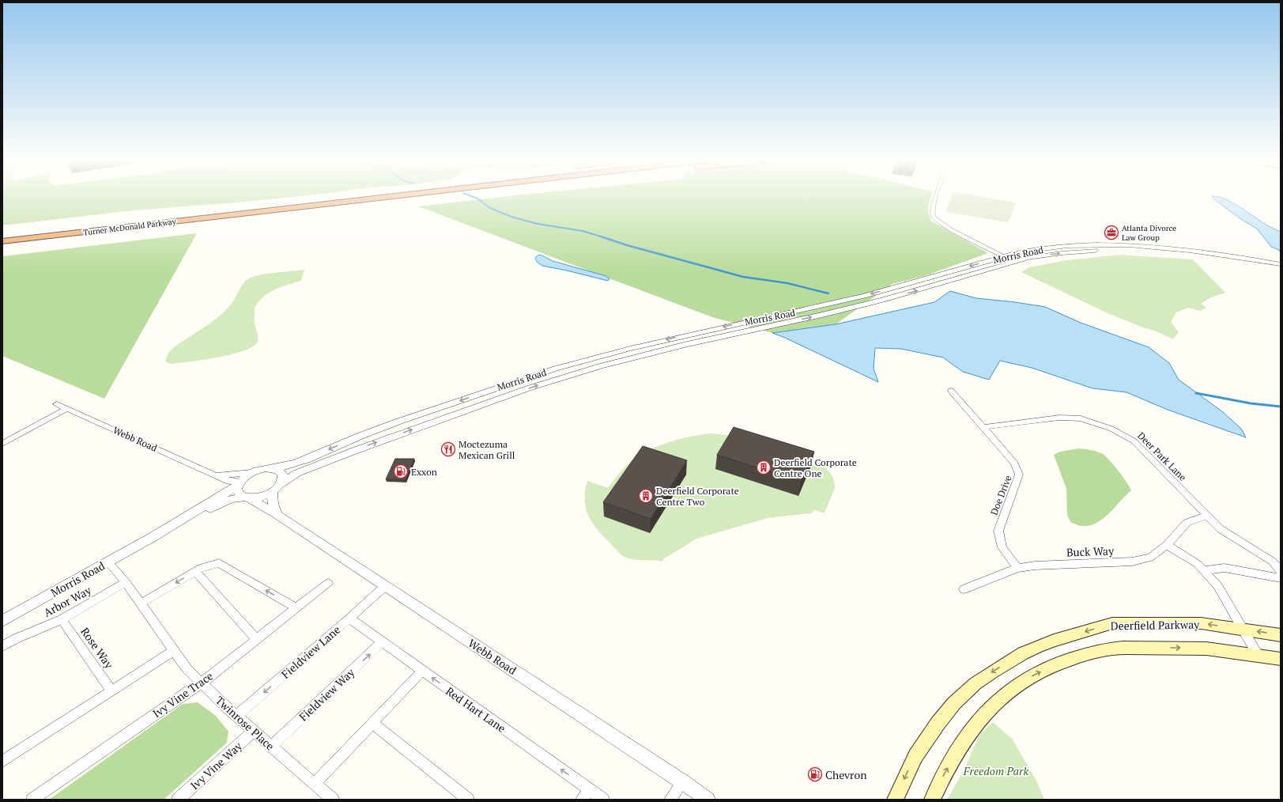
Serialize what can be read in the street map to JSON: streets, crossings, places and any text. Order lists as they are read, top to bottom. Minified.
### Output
{"streets":{"highway":["Turner McDonald Parkway"],"main road":["Deerfield Parkway"],"street":["Morris Road","Webb Road","Deer Park Lane","Doe Drive","Buck Way","Arbor Way","Rose Way","Fieldview Lane","Ivy Vine Trace","Fieldview Way","Red Hart Lane","Twinrose Place","Ivy Vine Way"]},"crossings":[["Morris Road","Webb Road"],["Morris Road","Twinrose Place"],["Webb Road","Fieldview Lane"],["Deer Park Lane","Doe Drive"],["Deer Park Lane","Buck Way"],["Doe Drive","Buck Way"],["Arbor Way","Rose Way"],["Arbor Way","Twinrose Place"],["Fieldview Lane","Red Hart Lane"],["Fieldview Lane","Twinrose Place"],["Ivy Vine Trace","Twinrose Place"],["Fieldview Way","Red Hart Lane"],["Fieldview Way","Twinrose Place"],["Twinrose Place","Ivy Vine Way"]],"one_way":["Fieldview Lane","Red Hart Lane"],"parks":["Freedom Park"],"places":{"office":["Atlanta Divorce Law Group"],"restaurant":["Moctezuma Mexican Grill"],"building":["Deerfield Corporate Centre One","Deerfield Corporate Centre Two"],"fuel station":["Exxon","Chevron"]}}
